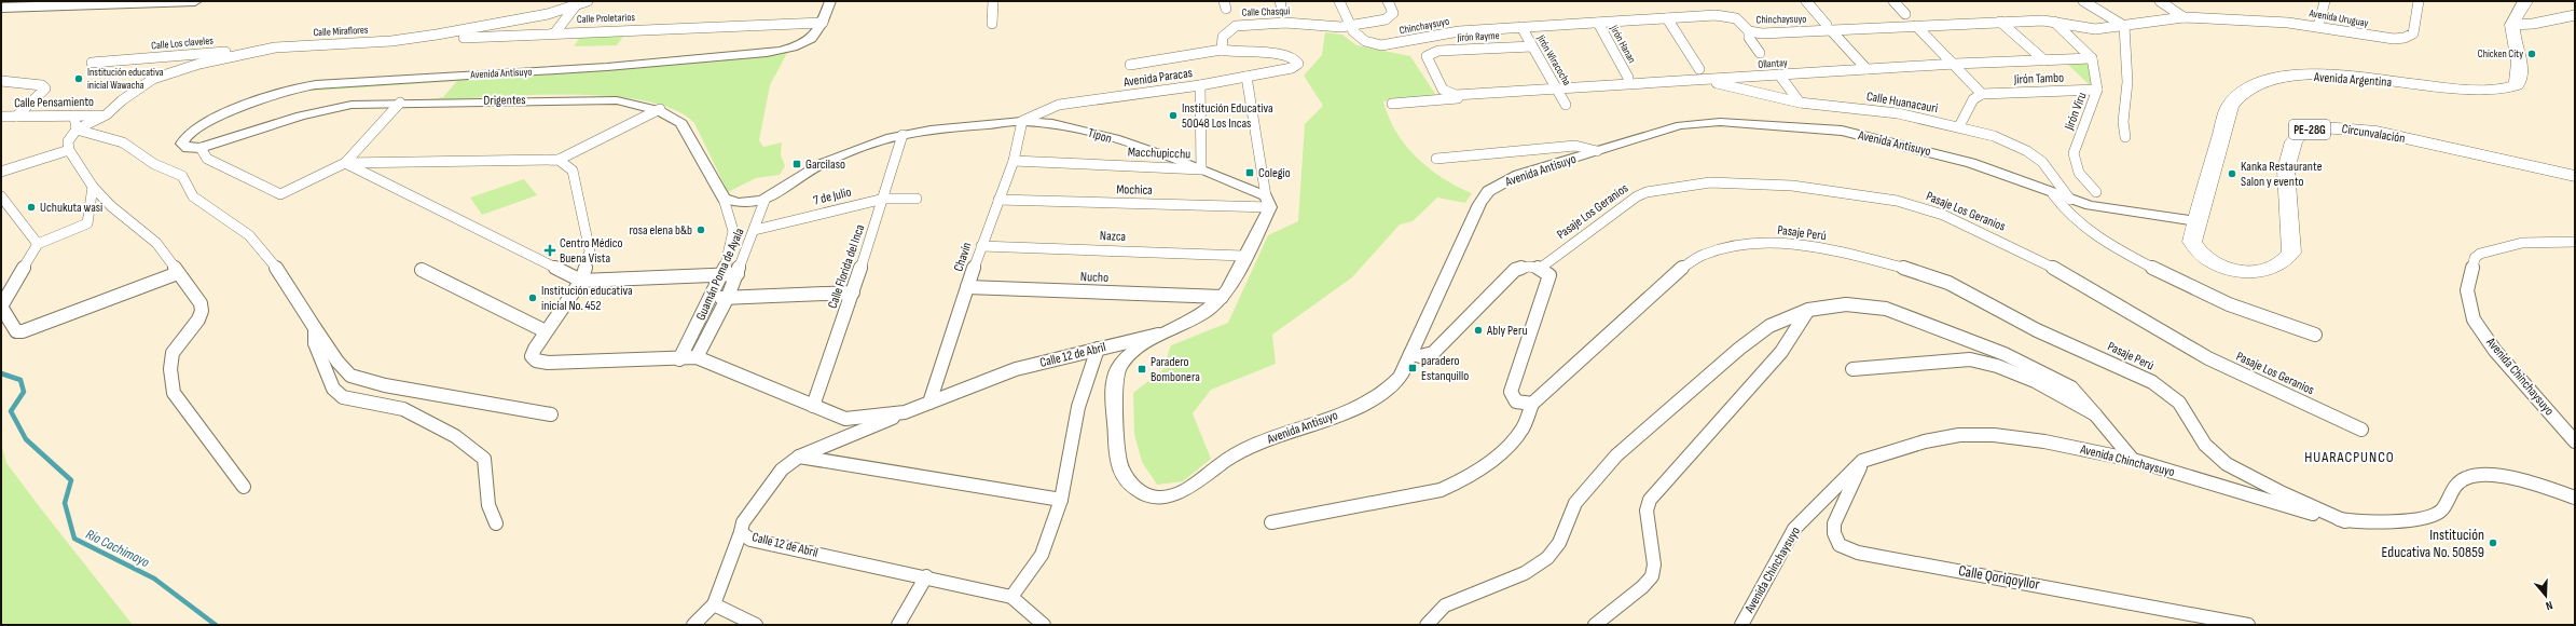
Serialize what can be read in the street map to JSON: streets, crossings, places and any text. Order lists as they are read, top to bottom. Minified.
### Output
{"streets":{"highway":["Avenida Argentina","PE-28G","Circunvalación"],"street":["Calle Chasqui","Calle Proletarios","Avenida Uruguay","Chinchaysuyo","Calle Miraflores","Jirón Rayme","Calle Los claveles","Jirón Hanan","Jirón Wiracocha","Ollantay","Avenida Antisuyo","Avenida Paracas","Jirón Tambo","Drigentes","Calle Pensamiento","Calle Huanacauri","Jirón Viru","Tipon","Macchupicchu","Mochica","7 de Julio","Pasaje Los Geranios","Pasaje Perú","Nazca","Chavín","Calle Florida del Inca","Guamán Poma de Ayala","Nucho","Calle 12 de Abril","Avenida Chinchaysuyo","Calle Qoriqoyllor"]},"crossings":[["Calle Chasqui","Chinchaysuyo"],["Calle Chasqui","Avenida Paracas"],["Calle Proletarios","Calle Miraflores"],["Calle Proletarios","Avenida Antisuyo"],["Avenida Uruguay","Chinchaysuyo"],["Chinchaysuyo","Jirón Hanan"],["Chinchaysuyo","Jirón Wiracocha"],["Calle Miraflores","Calle Los claveles"],["Calle Miraflores","Calle Pensamiento"],["Jirón Rayme","Jirón Wiracocha"],["Jirón Rayme","Ollantay"],["Jirón Wiracocha","Ollantay"],["Ollantay","Calle Huanacauri"],["Ollantay","Jirón Viru"],["Avenida Antisuyo","Avenida Argentina"],["Avenida Antisuyo","Drigentes"],["Avenida Antisuyo","Calle Huanacauri"],["Avenida Antisuyo","Circunvalación"],["Avenida Antisuyo","Calle 12 de Abril"],["Avenida Paracas","Tipon"],["Avenida Paracas","Chavín"],["Jirón Tambo","Jirón Viru"],["Avenida Argentina","Circunvalación"],["Tipon","Macchupicchu"],["Tipon","Mochica"],["Tipon","Chavín"],["Tipon","Calle Florida del Inca"],["Tipon","Guamán Poma de Ayala"],["Macchupicchu","Chavín"],["Mochica","Chavín"],["7 de Julio","Calle Florida del Inca"],["7 de Julio","Guamán Poma de Ayala"],["Pasaje Perú","Avenida Chinchaysuyo"],["Nazca","Chavín"],["Chavín","Nucho"],["Chavín","Calle 12 de Abril"],["Calle Florida del Inca","Calle 12 de Abril"],["Guamán Poma de Ayala","Calle 12 de Abril"],["Avenida Chinchaysuyo","Calle Qoriqoyllor"]],"districts":["HUARACPUNCO"],"water":["Río Cachimayo"],"places":{"other":["Chicken City","Institución educativa inicial Wawacha","Institución Educativa 50048 Los Incas","Kanka Restaurante Salon y evento","Uchukuta wasi","rosa elena b&b","Institución educativa inicial No. 452","Ably Peru","Institución Educativa No. 50859"],"transit":["Garcilaso","Colegio","paradero Estanquillo","Paradero Bombonera"],"health":["Centro Médico Buena Vista"]},"north":"bottom"}
